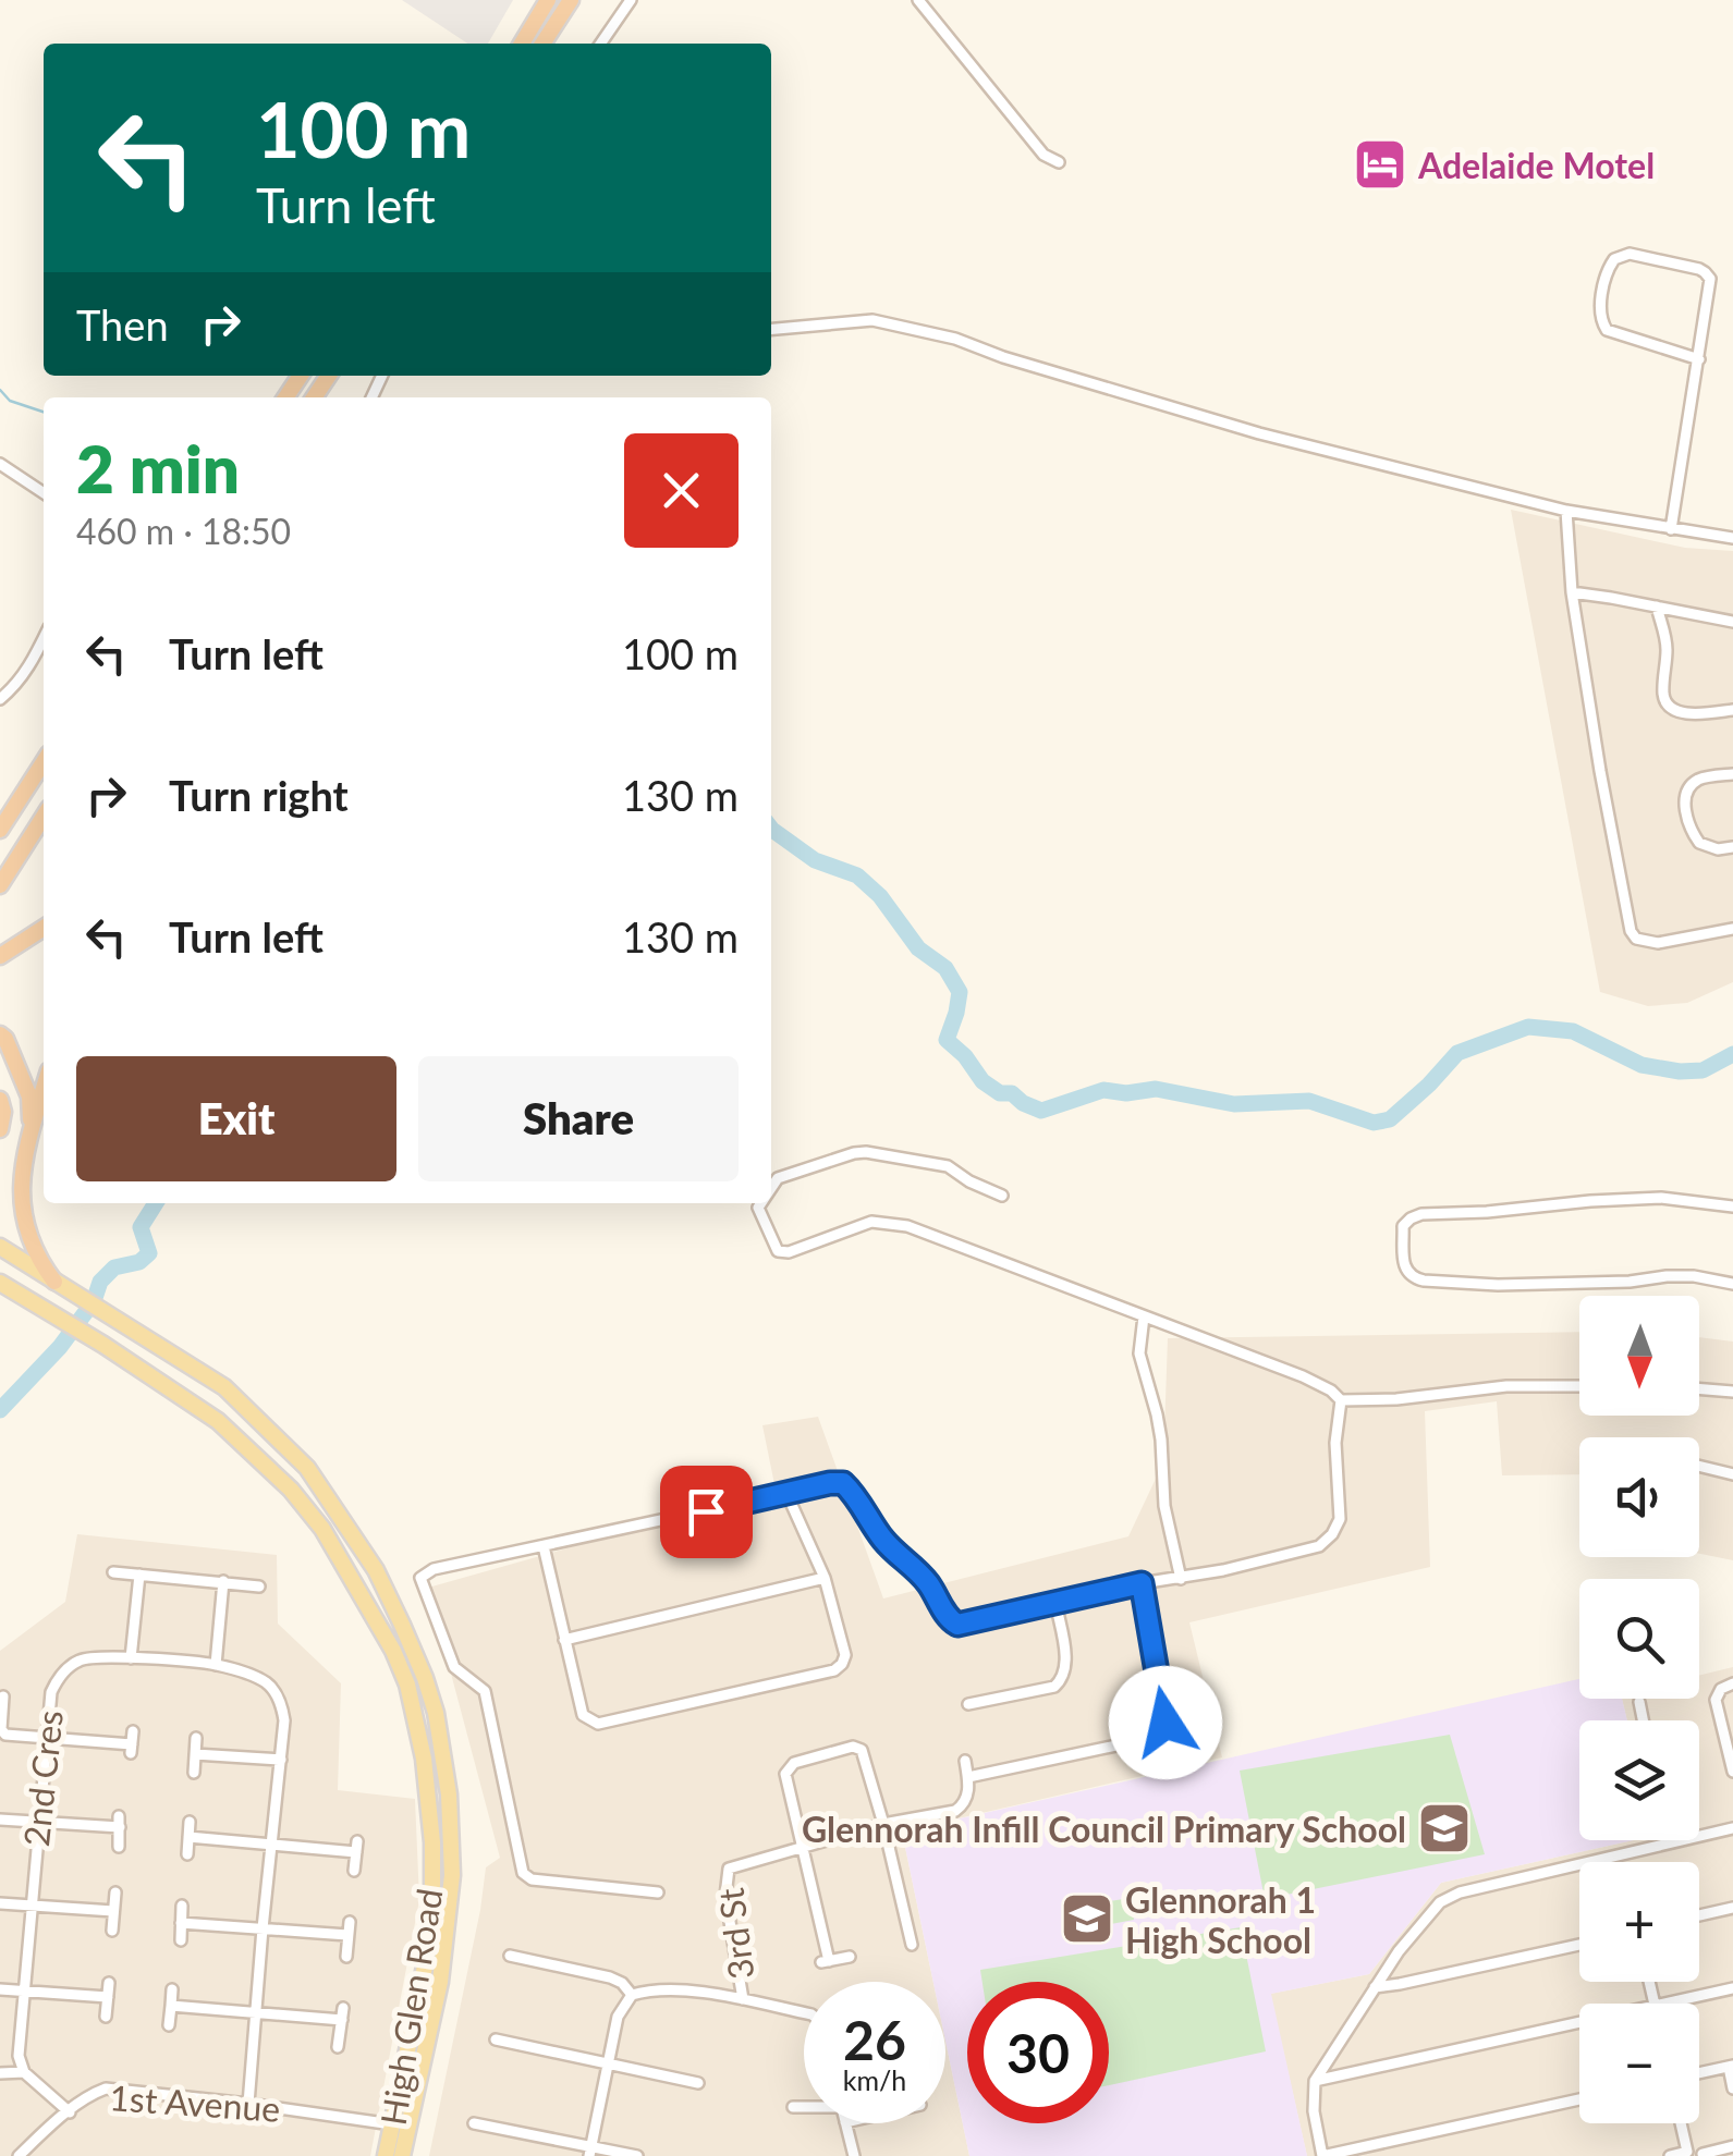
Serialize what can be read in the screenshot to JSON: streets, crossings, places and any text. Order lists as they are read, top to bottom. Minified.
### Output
{"streets":{"main road":["High Glen Road"],"street":["2nd Cres","3rd St","1st Avenue"]},"crossings":[["2nd Cres","1st Avenue"],["High Glen Road","1st Avenue"]],"places":{"hotel":["Adelaide Motel"],"school or university":["Glennorah Infill Council Primary School","Glennorah 1 High School"]},"north":"bottom","page":{"turn":["100 m","Turn left"],"then":"Then","heading":["2 min","460 m · 18:50"],"list":[{"name":"Turn left","value":"100 m"},{"name":"Turn right","value":"130 m"},{"name":"Turn left","value":"130 m"}],"buttons":["Exit","Share"],"map_buttons":["+","−"],"speed":"26 km/h","limit":"30"}}
